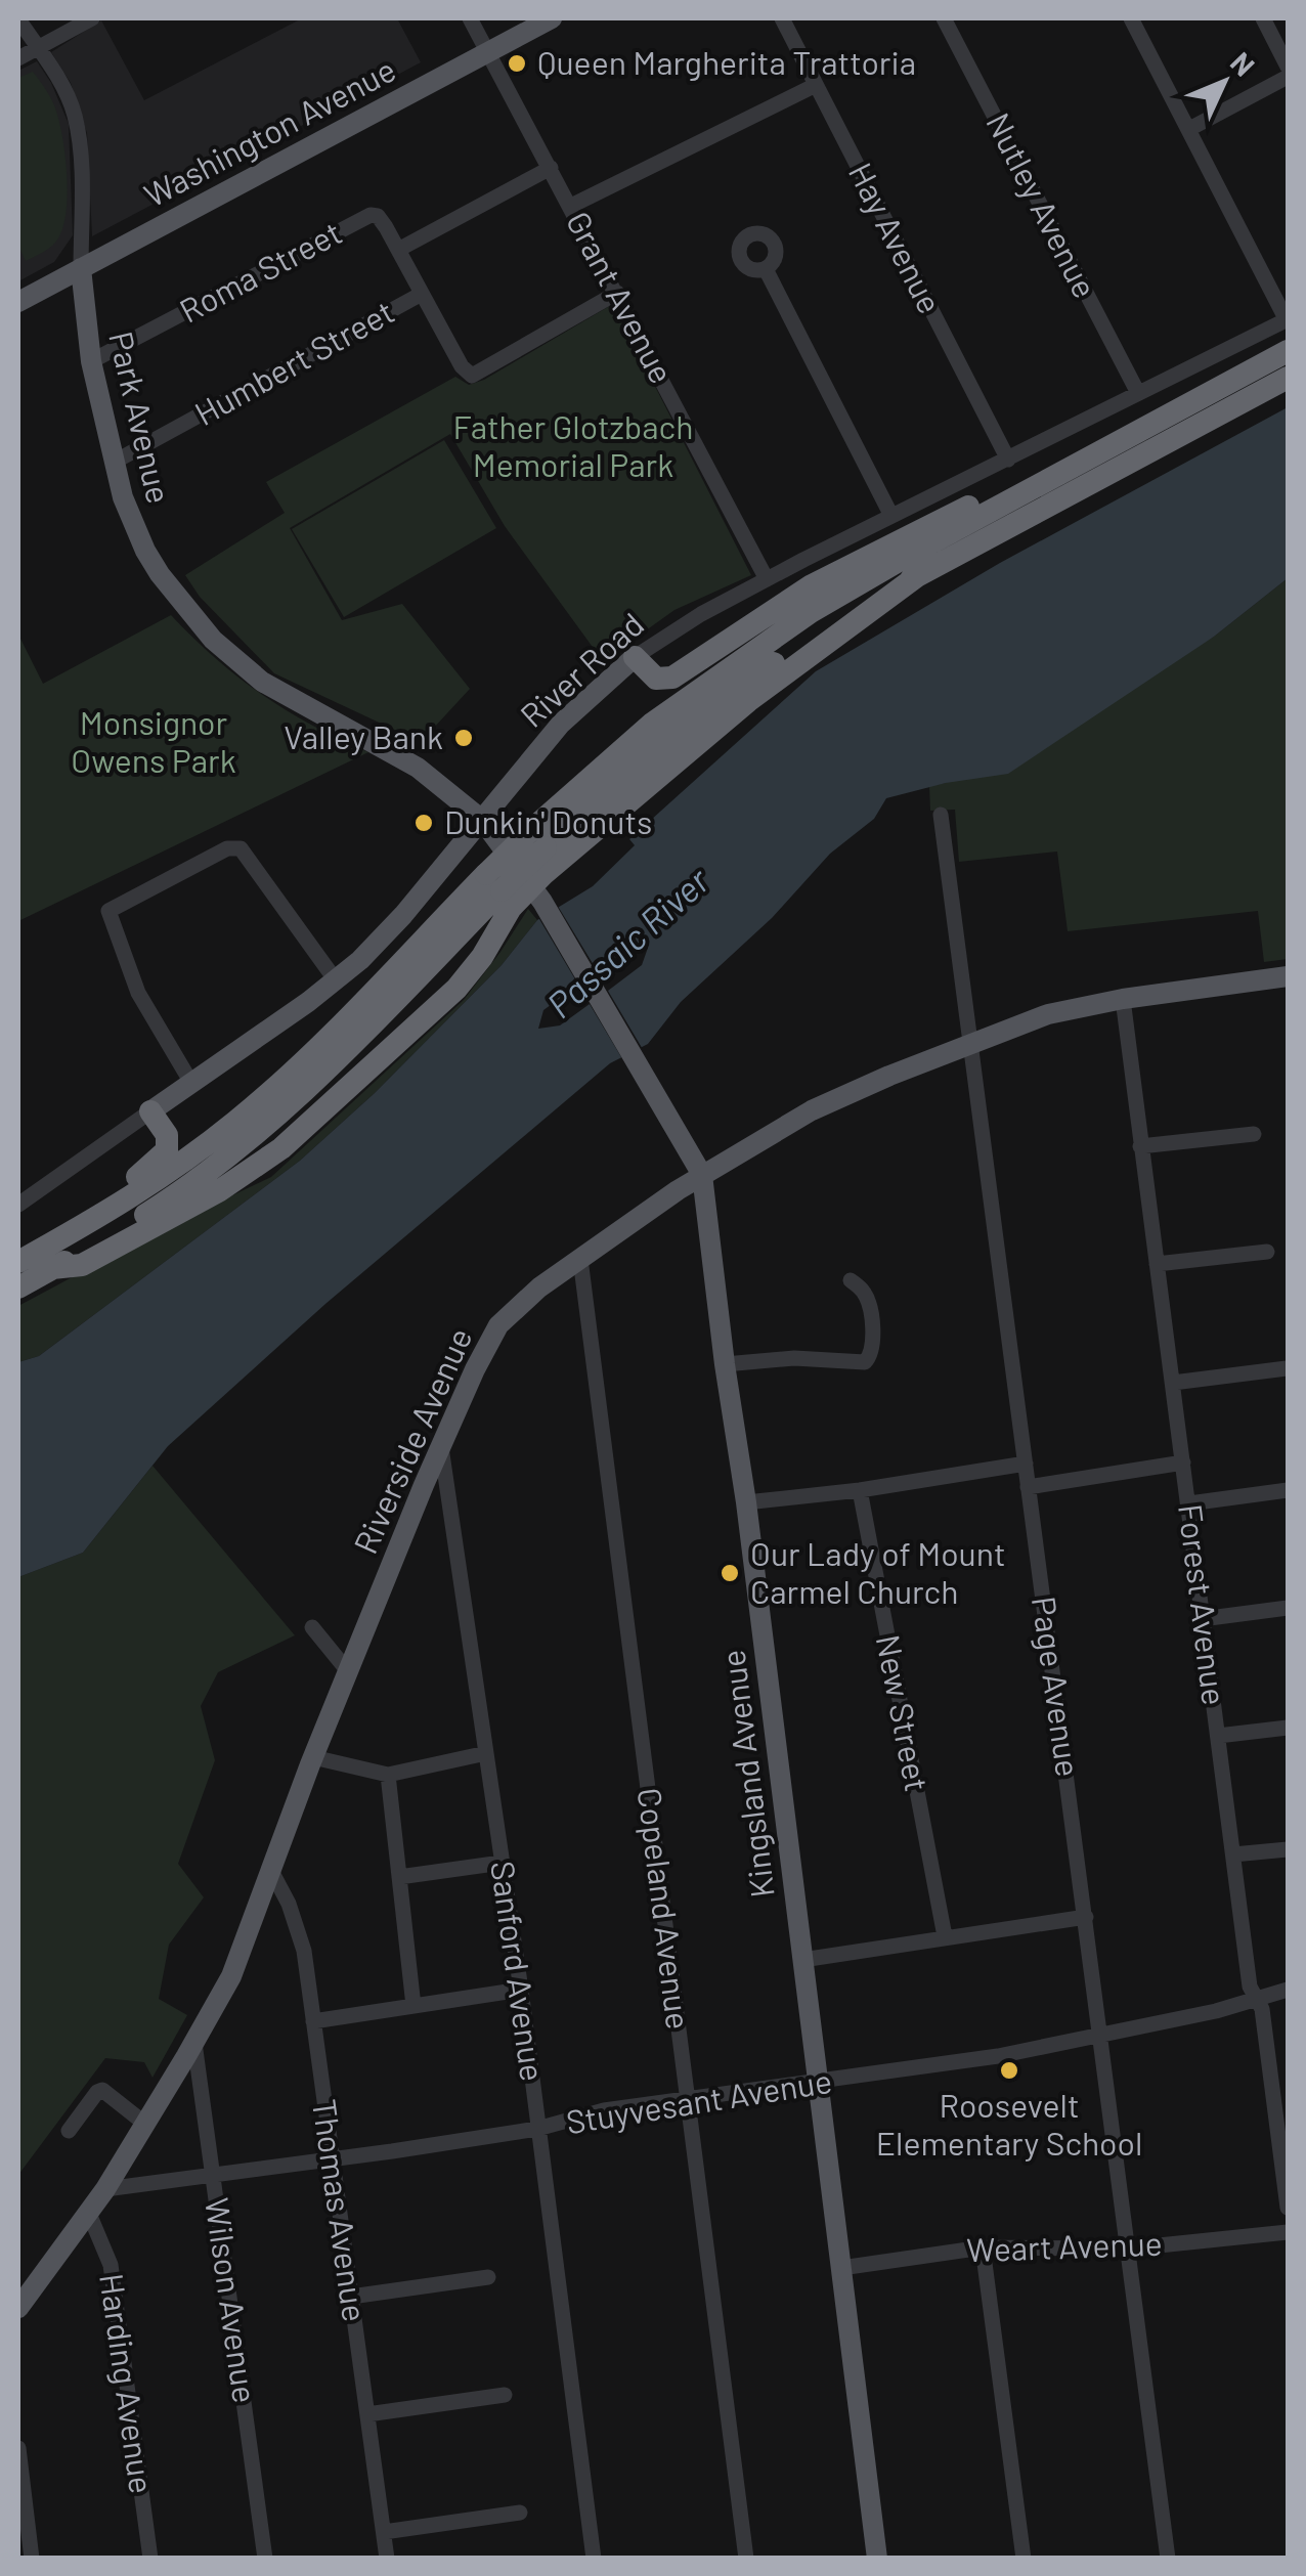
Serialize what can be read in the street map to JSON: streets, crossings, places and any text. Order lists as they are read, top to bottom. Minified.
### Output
{"streets":{"main road":["Washington Avenue","Park Avenue","River Road","Riverside Avenue","Kingsland Avenue"],"street":["Nutley Avenue","Hay Avenue","Roma Street","Grant Avenue","Humbert Street","Forest Avenue","Page Avenue","New Street","Copeland Avenue","Sanford Avenue","Stuyvesant Avenue","Thomas Avenue","Weart Avenue","Wilson Avenue","Harding Avenue"]},"crossings":[["Washington Avenue","Grant Avenue"],["Washington Avenue","Park Avenue"],["Nutley Avenue","River Road"],["Hay Avenue","River Road"],["Roma Street","Park Avenue"],["Grant Avenue","River Road"],["Humbert Street","Park Avenue"],["Park Avenue","River Road"],["Park Avenue","Kingsland Avenue"],["Riverside Avenue","Forest Avenue"],["Riverside Avenue","Page Avenue"],["Riverside Avenue","Kingsland Avenue"],["Riverside Avenue","Copeland Avenue"],["Riverside Avenue","Sanford Avenue"],["Riverside Avenue","Stuyvesant Avenue"],["Riverside Avenue","Thomas Avenue"],["Riverside Avenue","Wilson Avenue"],["Riverside Avenue","Harding Avenue"],["Forest Avenue","Stuyvesant Avenue"],["Page Avenue","Stuyvesant Avenue"],["Page Avenue","Weart Avenue"],["Kingsland Avenue","Stuyvesant Avenue"],["Kingsland Avenue","Weart Avenue"],["Copeland Avenue","Stuyvesant Avenue"],["Sanford Avenue","Stuyvesant Avenue"],["Stuyvesant Avenue","Thomas Avenue"],["Stuyvesant Avenue","Wilson Avenue"]],"water":["Passaic River"],"parks":["Father Glotzbach Memorial Park","Monsignor Owens Park"],"places":["Queen Margherita Trattoria","Valley Bank","Dunkin' Donuts","Our Lady of Mount Carmel Church","Roosevelt Elementary School"],"north":"top right"}
